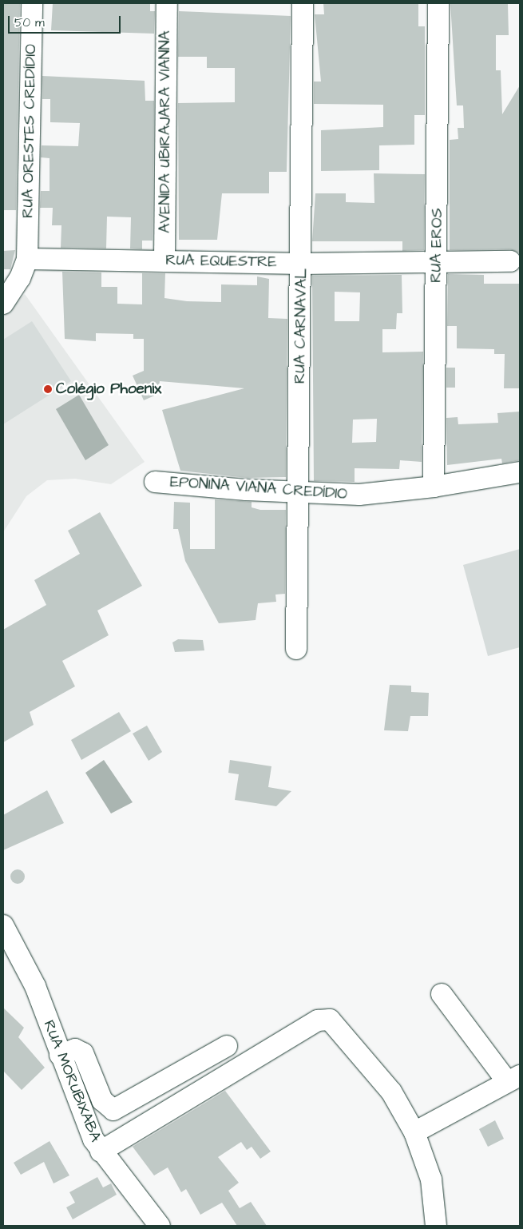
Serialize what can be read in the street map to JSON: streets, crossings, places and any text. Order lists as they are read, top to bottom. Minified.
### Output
{"streets":{"street":["RUA ORESTES CREDÍDIO","AVENIDA UBIRAJARA VIANNA","RUA EROS","RUA EQUESTRE","RUA CARNAVAL","EPONINA VIANA CREDÍDIO","RUA MORUBIXABA"]},"crossings":[["RUA ORESTES CREDÍDIO","RUA EQUESTRE"],["AVENIDA UBIRAJARA VIANNA","RUA EQUESTRE"],["RUA EROS","RUA EQUESTRE"],["RUA EROS","EPONINA VIANA CREDÍDIO"],["RUA EQUESTRE","RUA CARNAVAL"],["RUA CARNAVAL","EPONINA VIANA CREDÍDIO"]],"places":["Colégio Phoenix"],"scale_bar":"50 m"}
